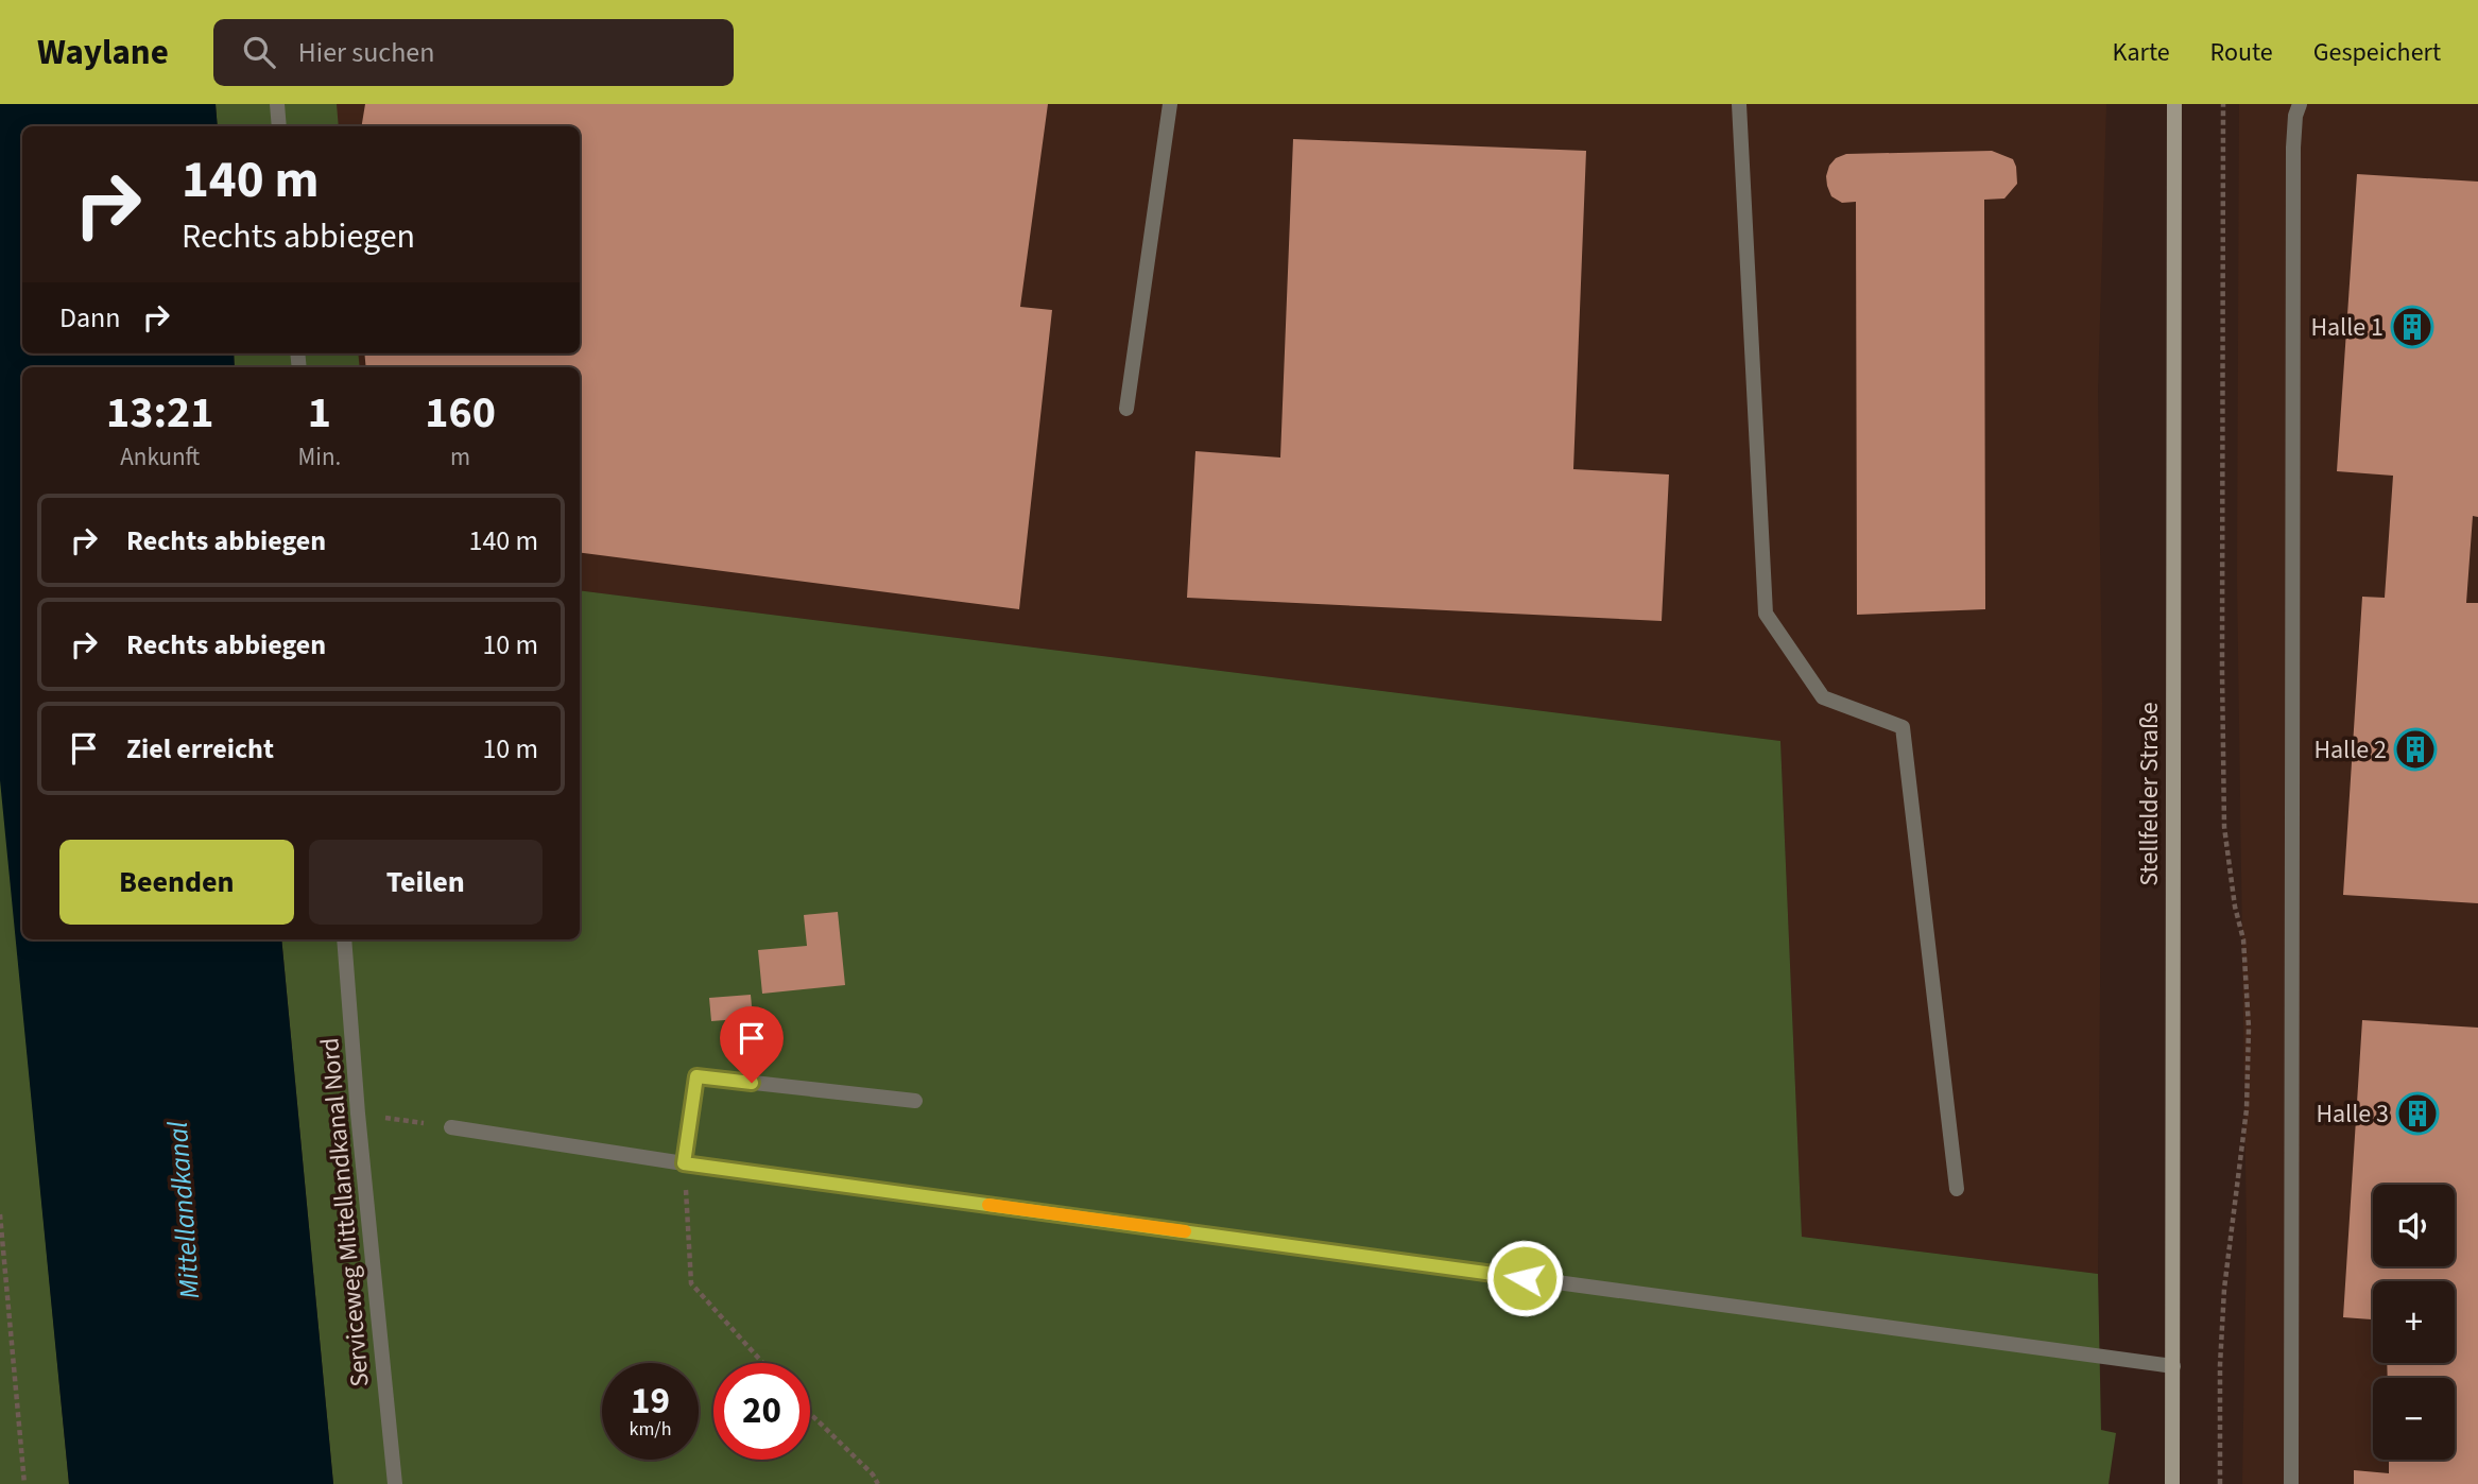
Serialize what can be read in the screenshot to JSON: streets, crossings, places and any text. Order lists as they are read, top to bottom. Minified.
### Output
{"streets":{"street":["Stellfelder Straße"],"lane":["Serviceweg Mittellandkanal Nord"]},"water":["Mittellandkanal"],"places":{"building":["Halle 1","Halle 2","Halle 3"]},"page":{"header":"Waylane","search":"Hier suchen","nav":["Karte","Route","Gespeichert"],"turn":["140 m","Rechts abbiegen"],"then":"Dann","eta":["13:21","Ankunft","1","Min.","160","m"],"list":[{"name":"Rechts abbiegen","value":"140 m"},{"name":"Rechts abbiegen","value":"10 m"},{"name":"Ziel erreicht","value":"10 m"}],"buttons":["Beenden","Teilen"],"map_buttons":["+","−"],"speed":"19 km/h","limit":"20"}}
